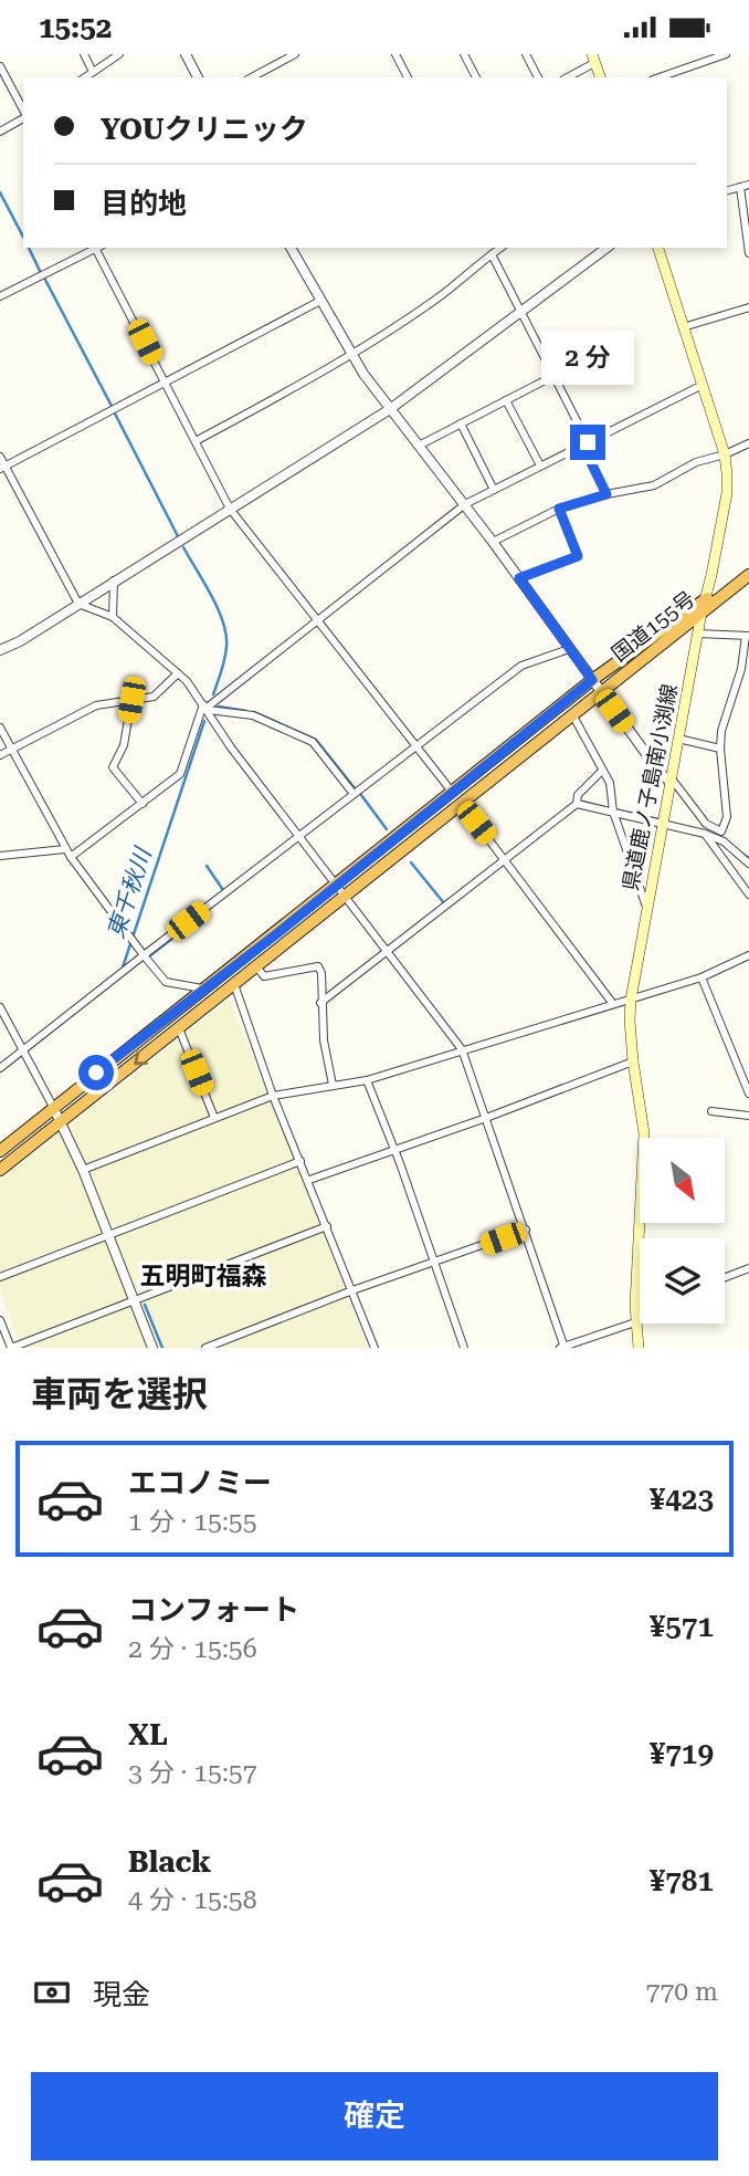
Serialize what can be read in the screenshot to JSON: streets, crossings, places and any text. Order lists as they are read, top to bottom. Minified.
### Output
{"streets":{"highway":["国道155号"],"main road":["県道鹿ノ子島南小渕線"]},"crossings":[["国道155号","県道鹿ノ子島南小渕線"]],"districts":["五明町福森"],"water":["東千秋川"],"north":"bottom right","page":{"status":"15:52","banner":["YOUクリニック","目的地"],"bubble":"2 分","heading":"車両を選択","list":[{"name":"エコノミー","note":"1 分 · 15:55","value":"¥423"},{"name":"コンフォート","note":"2 分 · 15:56","value":"¥571"},{"name":"XL","note":"3 分 · 15:57","value":"¥719"},{"name":"Black","note":"4 分 · 15:58","value":"¥781"}],"pay":["現金","770 m"],"buttons":"確定"}}
